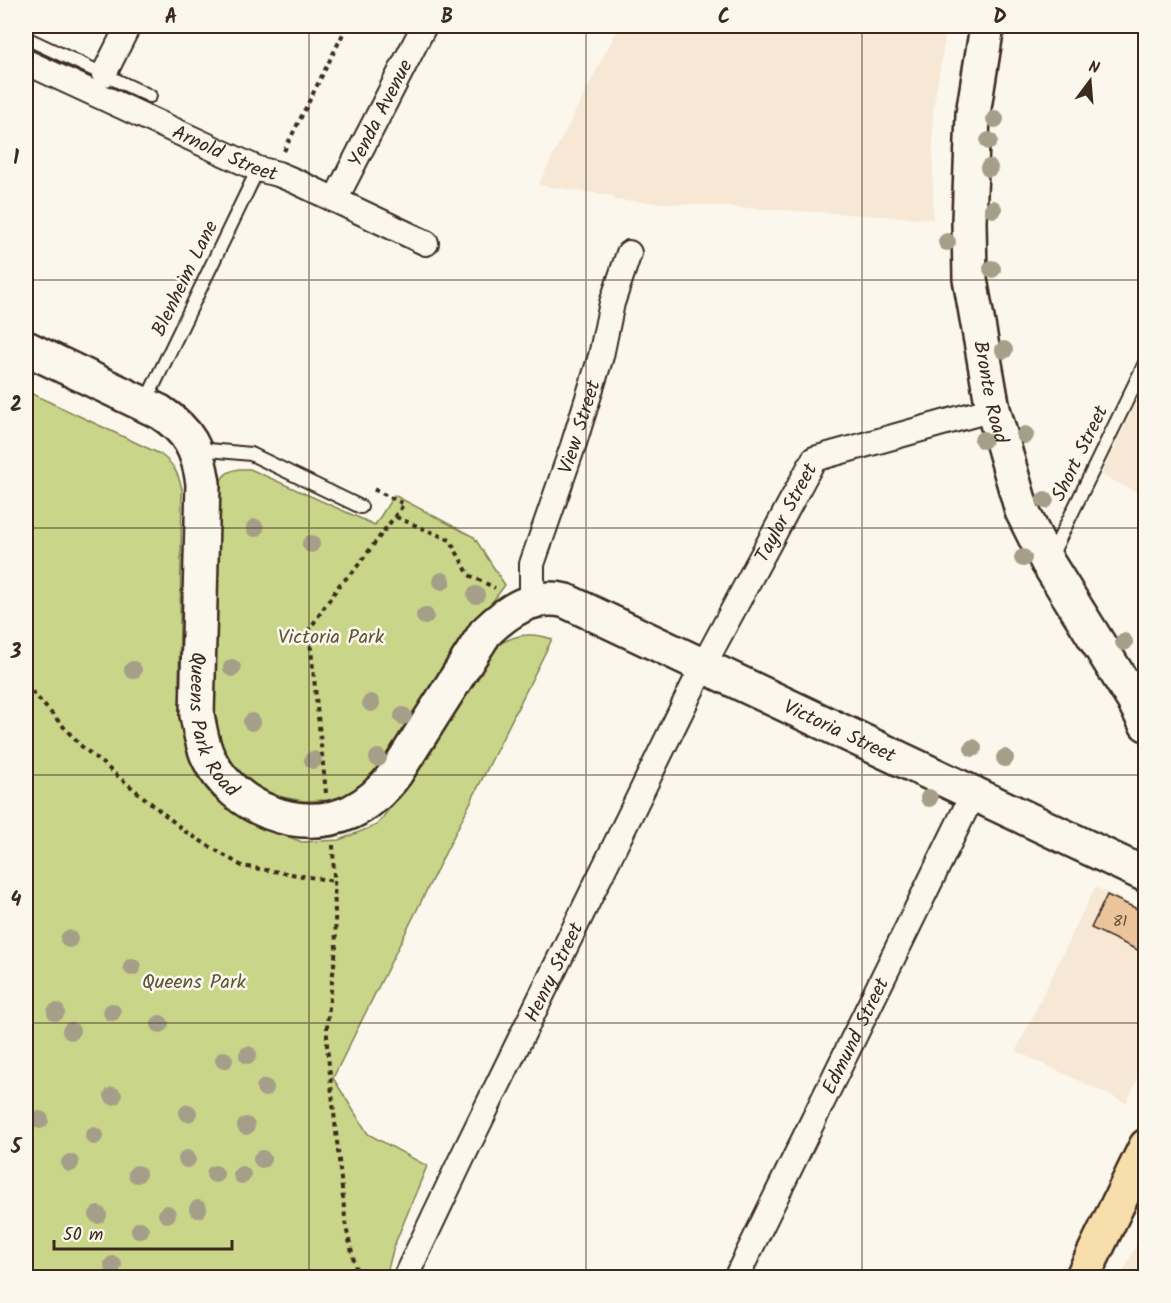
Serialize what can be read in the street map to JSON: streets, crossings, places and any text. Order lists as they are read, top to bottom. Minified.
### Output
{"streets":{"street":["Yenda Avenue","Arnold Street","Bronte Road","View Street","Taylor Street","Queens Park Road","Victoria Street","Henry Street","Edmund Street"],"lane":["Blenheim Lane","Short Street"]},"crossings":[["Yenda Avenue","Arnold Street"],["Arnold Street","Blenheim Lane"],["Blenheim Lane","Queens Park Road"],["Bronte Road","Short Street"],["Bronte Road","Taylor Street"],["View Street","Queens Park Road"],["View Street","Victoria Street"],["Taylor Street","Victoria Street"],["Taylor Street","Henry Street"],["Queens Park Road","Victoria Street"],["Victoria Street","Henry Street"],["Victoria Street","Edmund Street"]],"parks":["Victoria Park","Queens Park"],"house_numbers":["81"],"scale_bar":"50 m","north":"top","grid":{"columns":["A","B","C","D"],"rows":["1","2","3","4","5"]}}
